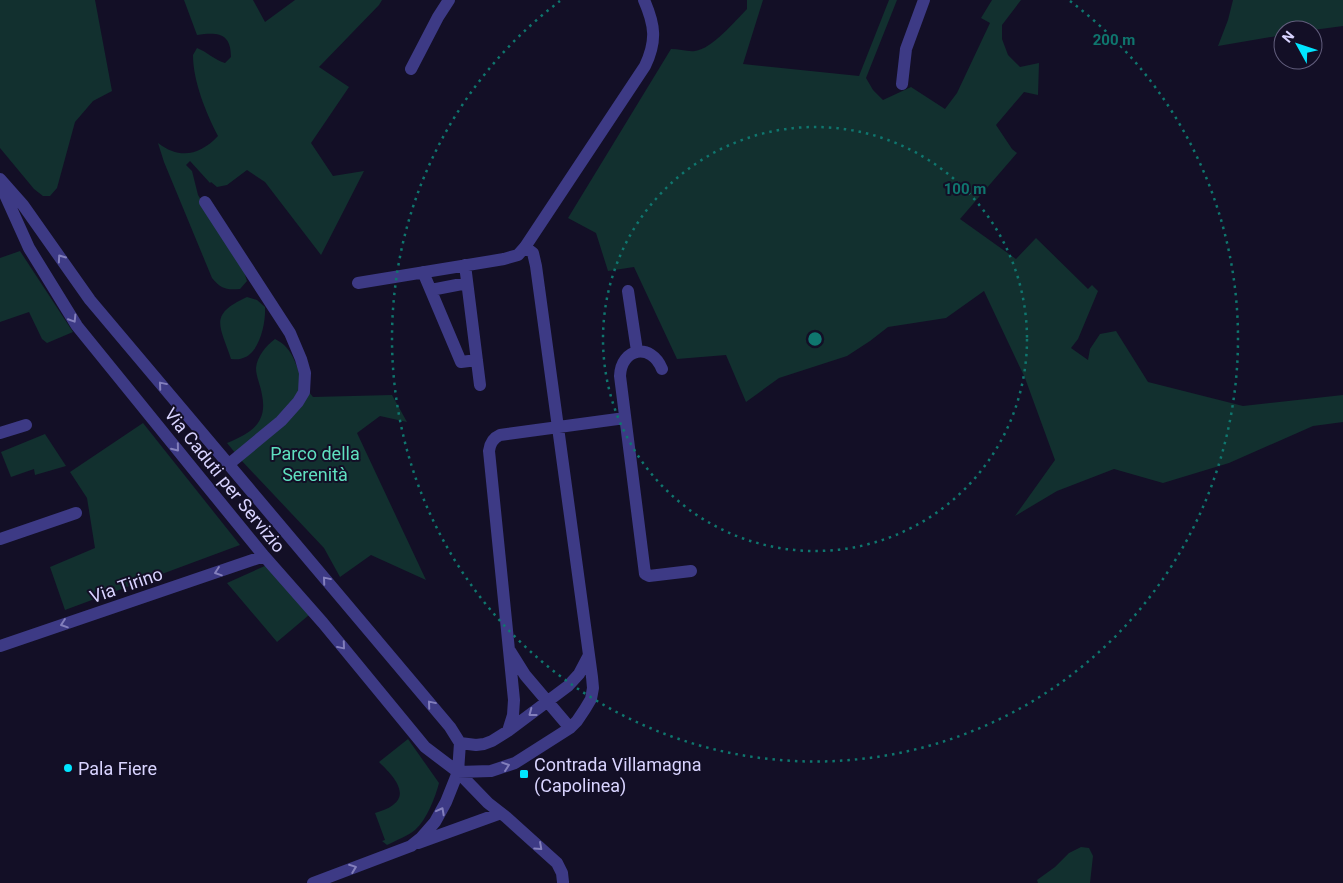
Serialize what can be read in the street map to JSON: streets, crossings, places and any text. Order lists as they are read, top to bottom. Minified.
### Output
{"streets":{"street":["Via Caduti per Servizio","Via Tirino"]},"crossings":[["Via Caduti per Servizio","Via Tirino"]],"one_way":["Via Tirino"],"parks":["Parco della Serenità"],"places":{"other":["Pala Fiere"],"transit":["Contrada Villamagna (Capolinea)"]},"north":"top left","rings":["200 m","100 m"]}
